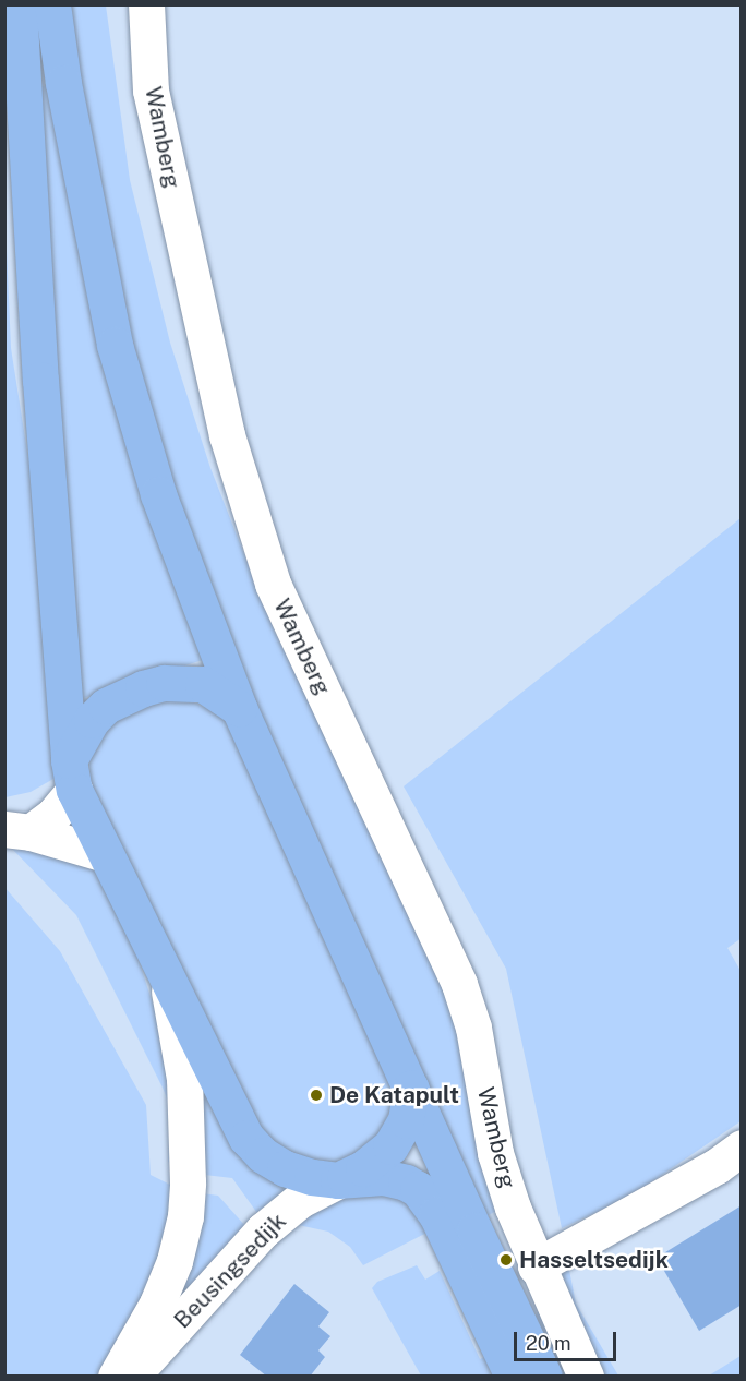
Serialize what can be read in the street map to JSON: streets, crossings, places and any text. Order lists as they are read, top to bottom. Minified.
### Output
{"streets":{"street":["Wamberg","Beusingsedijk"]},"places":["De Katapult","Hasseltsedijk"],"scale_bar":"20 m"}
